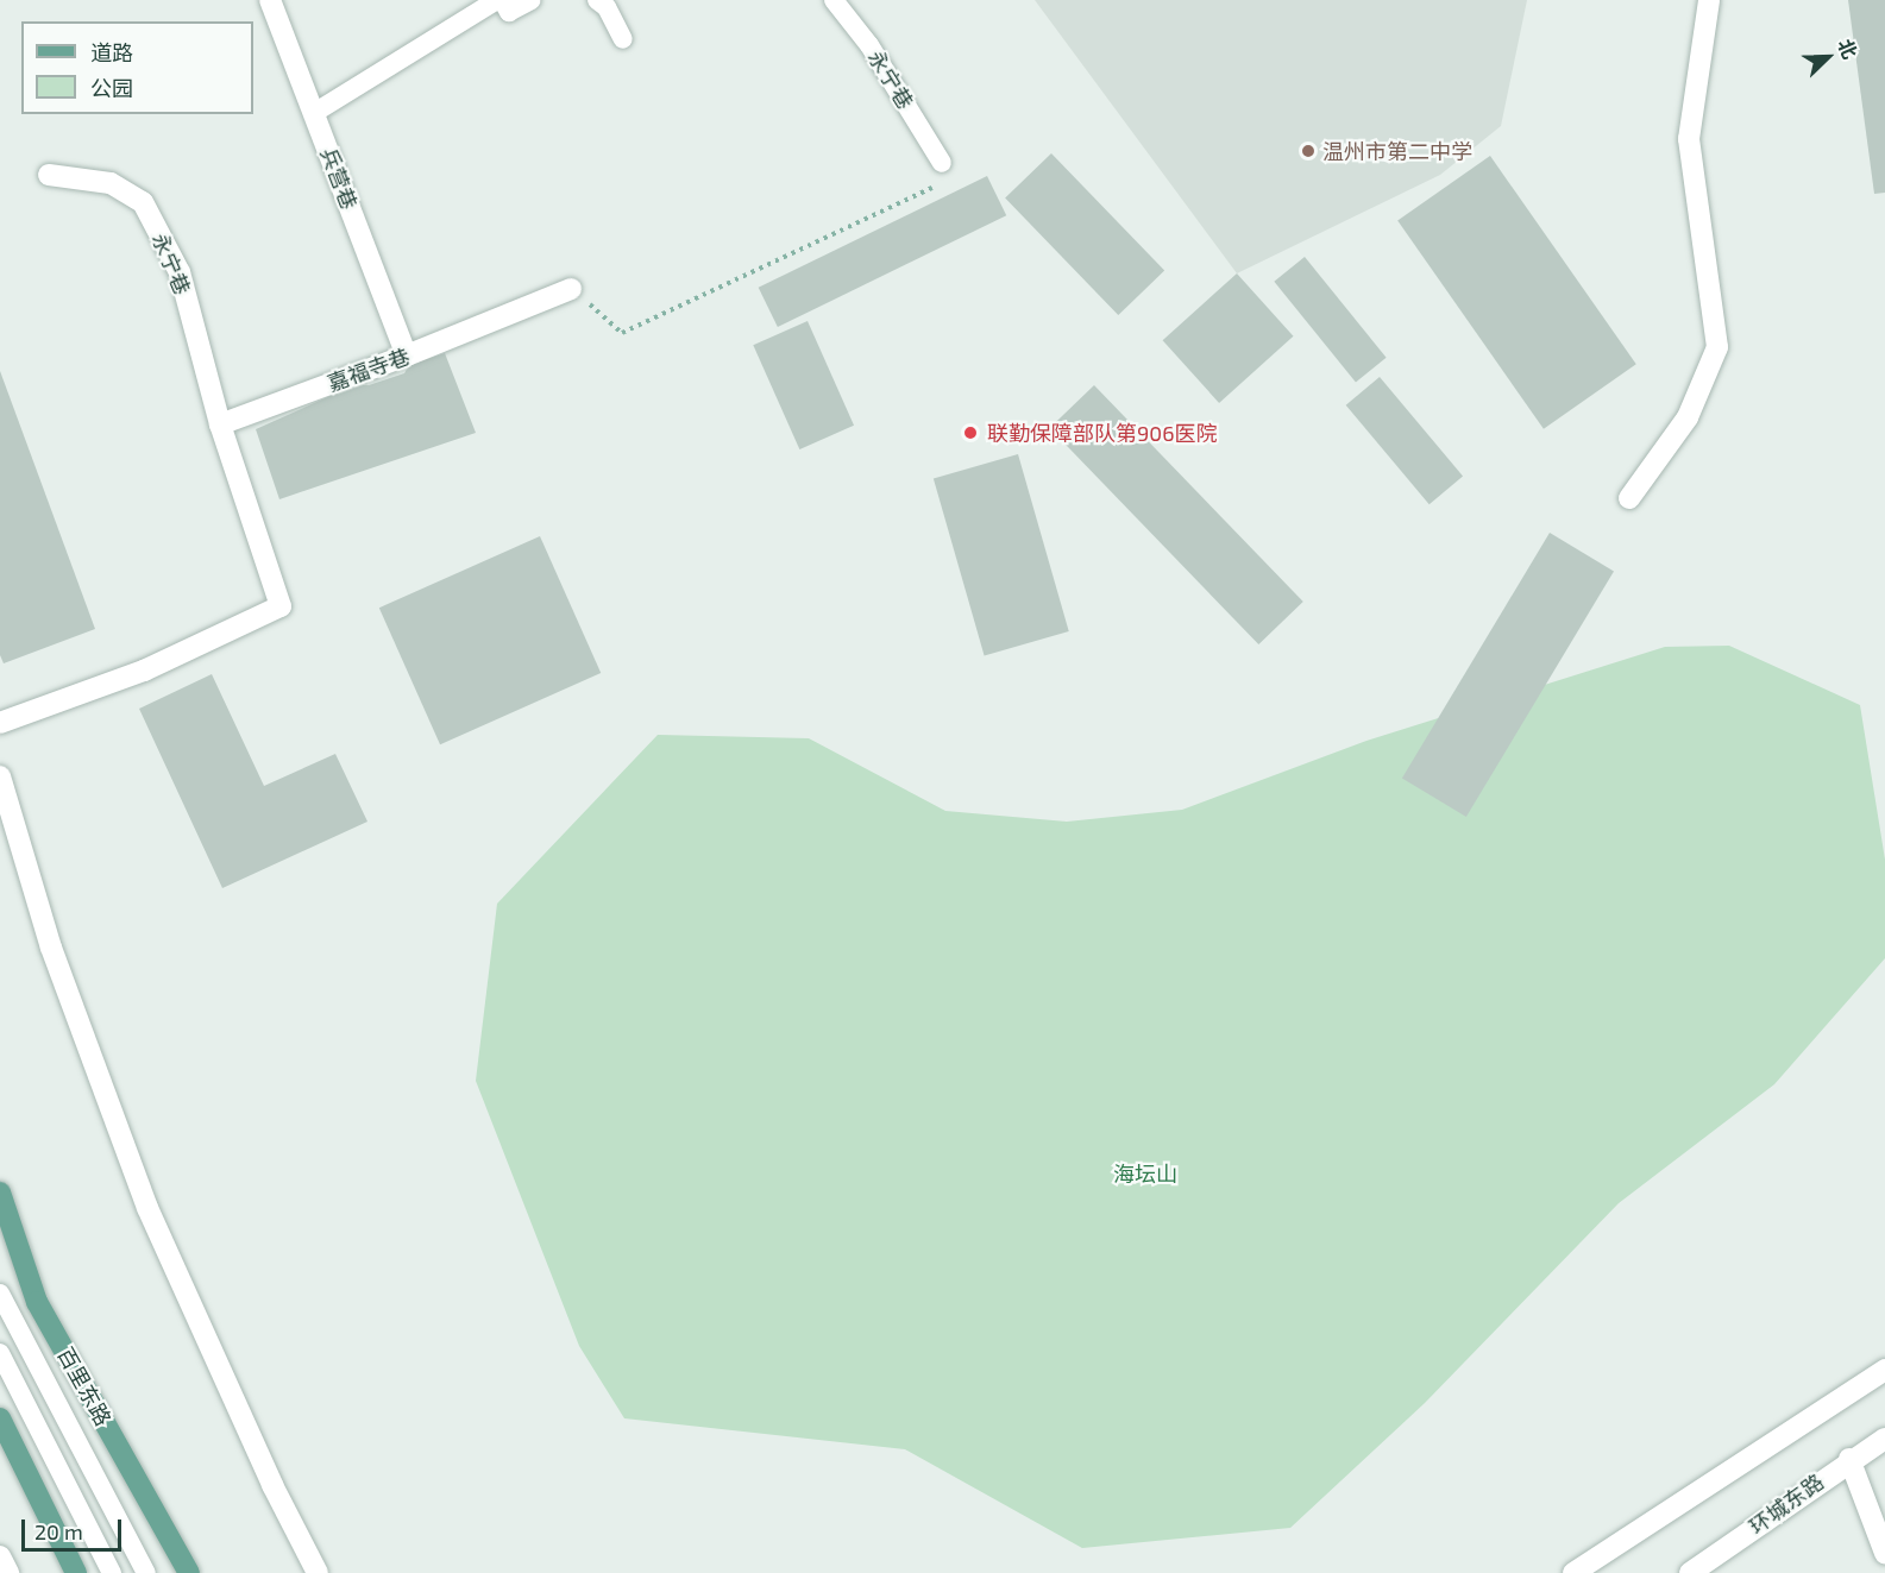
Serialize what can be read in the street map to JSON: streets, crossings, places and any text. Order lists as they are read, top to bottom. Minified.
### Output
{"streets":{"main road":["百里东路"],"street":["永宁巷","兵营巷","嘉福寺巷","环城东路"]},"crossings":[["永宁巷","嘉福寺巷"],["兵营巷","嘉福寺巷"]],"parks":["海坛山"],"places":["温州市第二中学","联勤保障部队第906医院"],"legend":["道路","公园"],"scale_bar":"20 m","north":"top right"}
